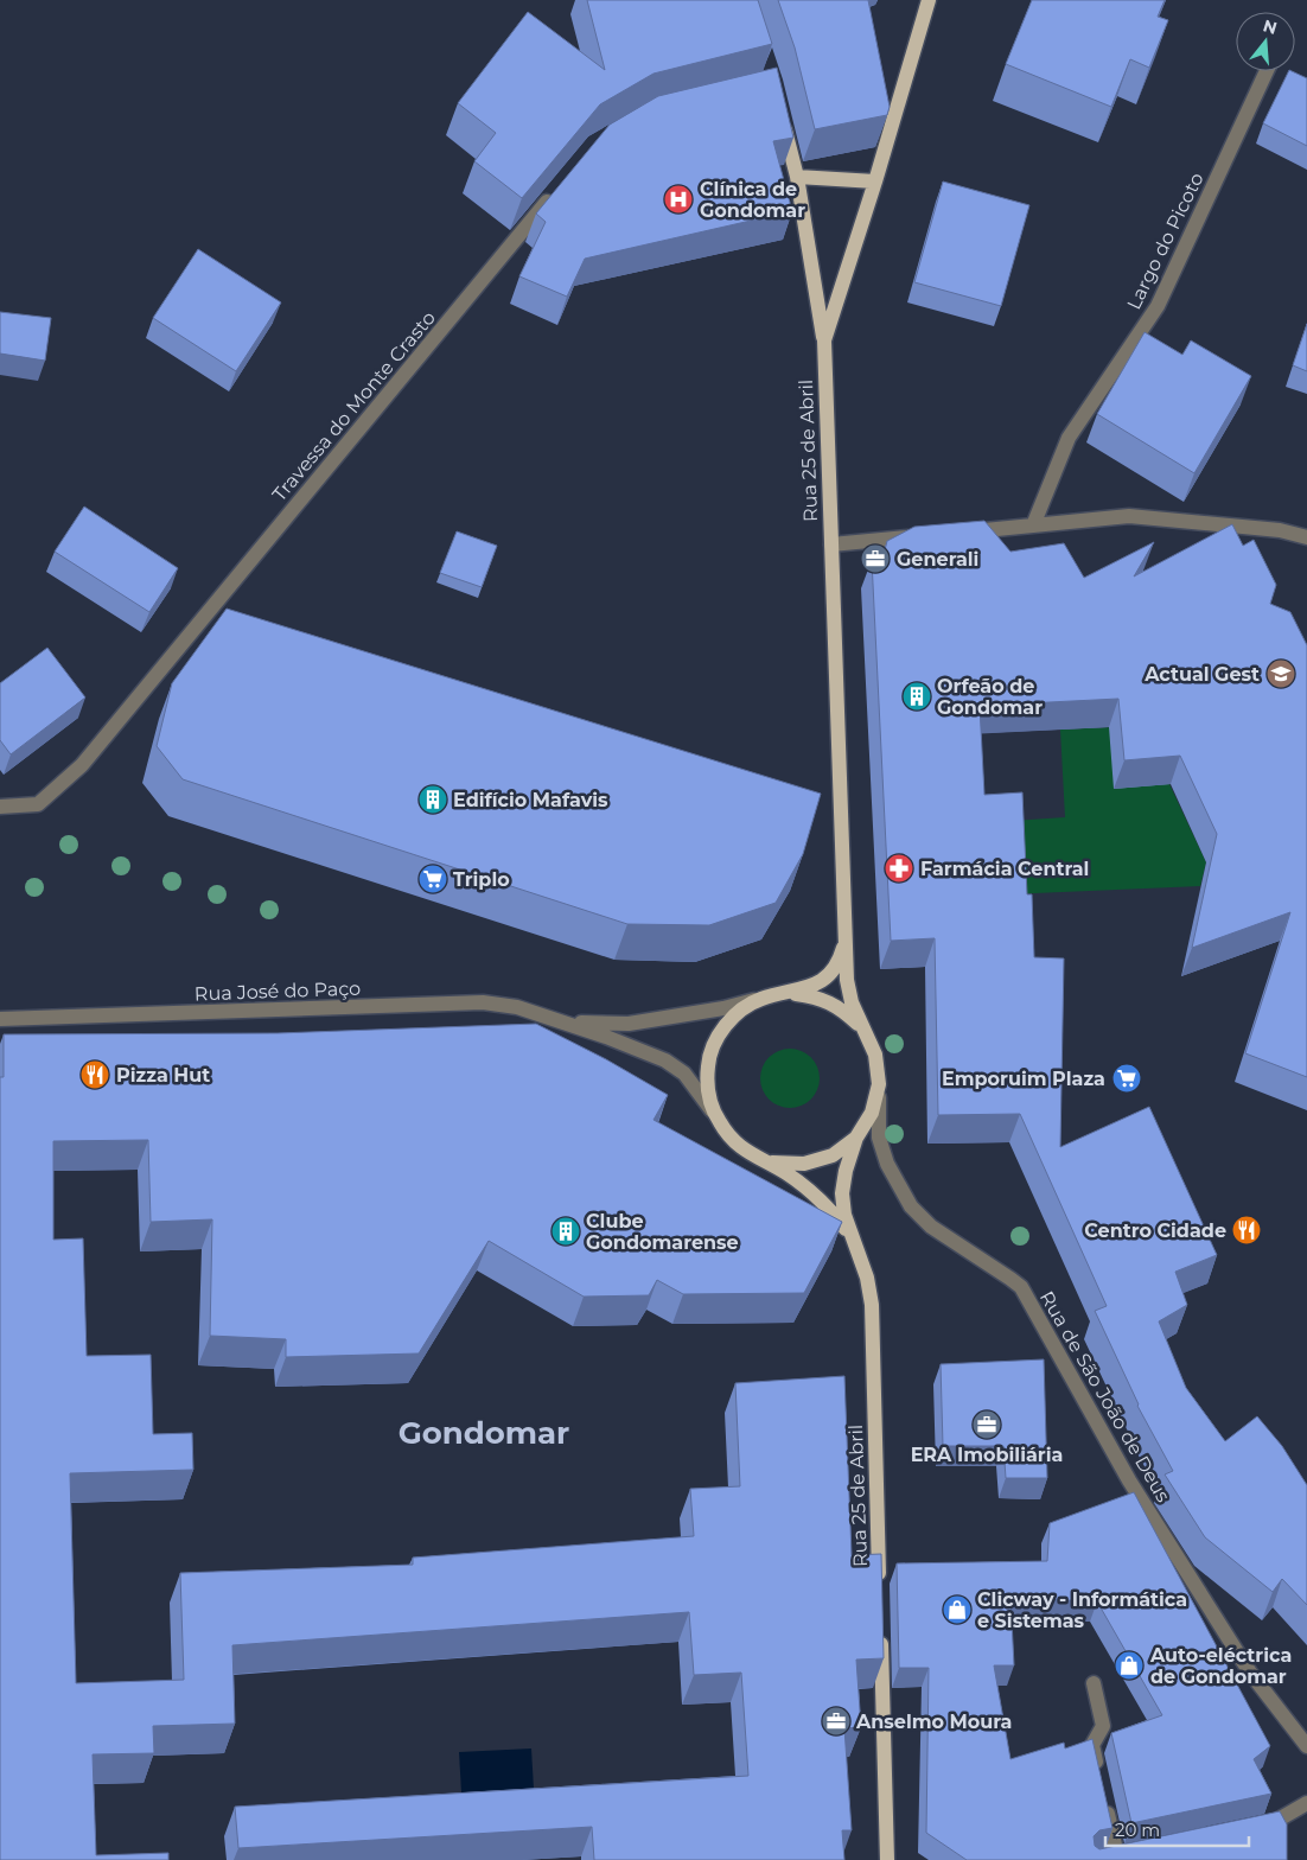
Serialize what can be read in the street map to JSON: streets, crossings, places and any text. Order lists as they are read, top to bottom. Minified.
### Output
{"streets":{"main road":["Rua 25 de Abril"],"street":["Largo do Picoto","Travessa do Monte Crasto","Rua José do Paço","Rua de São João de Deus"]},"crossings":[["Rua 25 de Abril","Rua José do Paço"],["Rua 25 de Abril","Rua de São João de Deus"],["Rua José do Paço","Rua de São João de Deus"]],"districts":["Gondomar"],"places":{"hospital":["Clínica de Gondomar"],"office":["Generali","ERA Imobiliária","Anselmo Moura"],"school or university":["Actual Gest"],"building":["Orfeão de Gondomar","Edifício Mafavis","Clube Gondomarense"],"pharmacy":["Farmácia Central"],"supermarket":["Triplo","Emporuim Plaza"],"restaurant":["Pizza Hut","Centro Cidade"],"shop":["Clicway - Informática e Sistemas","Auto-eléctrica de Gondomar"]},"scale_bar":"20 m","north":"top"}
